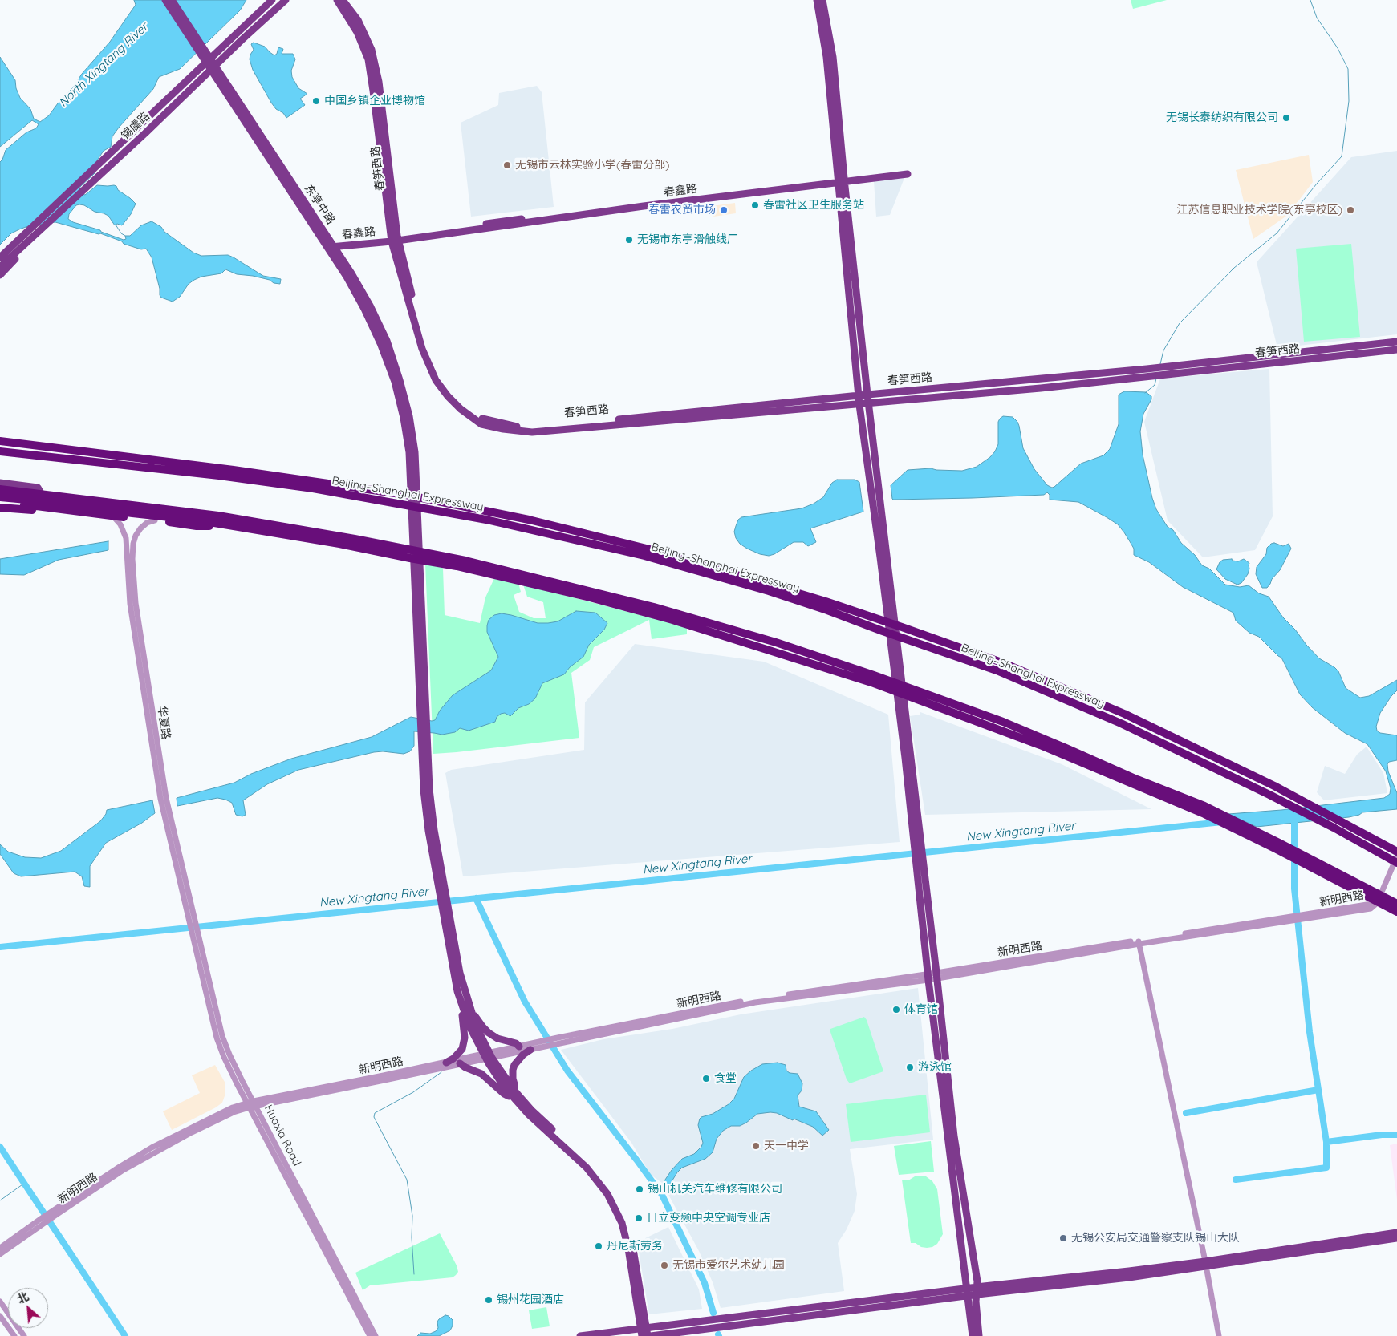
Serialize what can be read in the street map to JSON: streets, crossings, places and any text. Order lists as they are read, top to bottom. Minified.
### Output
{"streets":{"highway":["Beijing–Shanghai Expressway"],"main road":["锡虞路","春笋西路","春鑫路","东亭中路"],"street":["华夏路","新明西路","Huaxia Road"]},"crossings":[["春笋西路","春鑫路"],["春鑫路","东亭中路"],["华夏路","Huaxia Road"],["新明西路","Huaxia Road"]],"water":["North Xingtang River","New Xingtang River"],"places":["中国乡镇企业博物馆","无锡长泰纺织有限公司","无锡市云林实验小学(春雷分部)","春雷社区卫生服务站","春雷农贸市场","江苏信息职业技术学院(东亭校区)","无锡市东亭滑触线厂","体育馆","游泳馆","食堂","天一中学","锡山机关汽车维修有限公司","日立变频中央空调专业店","无锡公安局交通警察支队锡山大队","丹尼斯劳务","无锡市爱尔艺术幼儿园","锡州花园酒店"],"north":"top left"}
